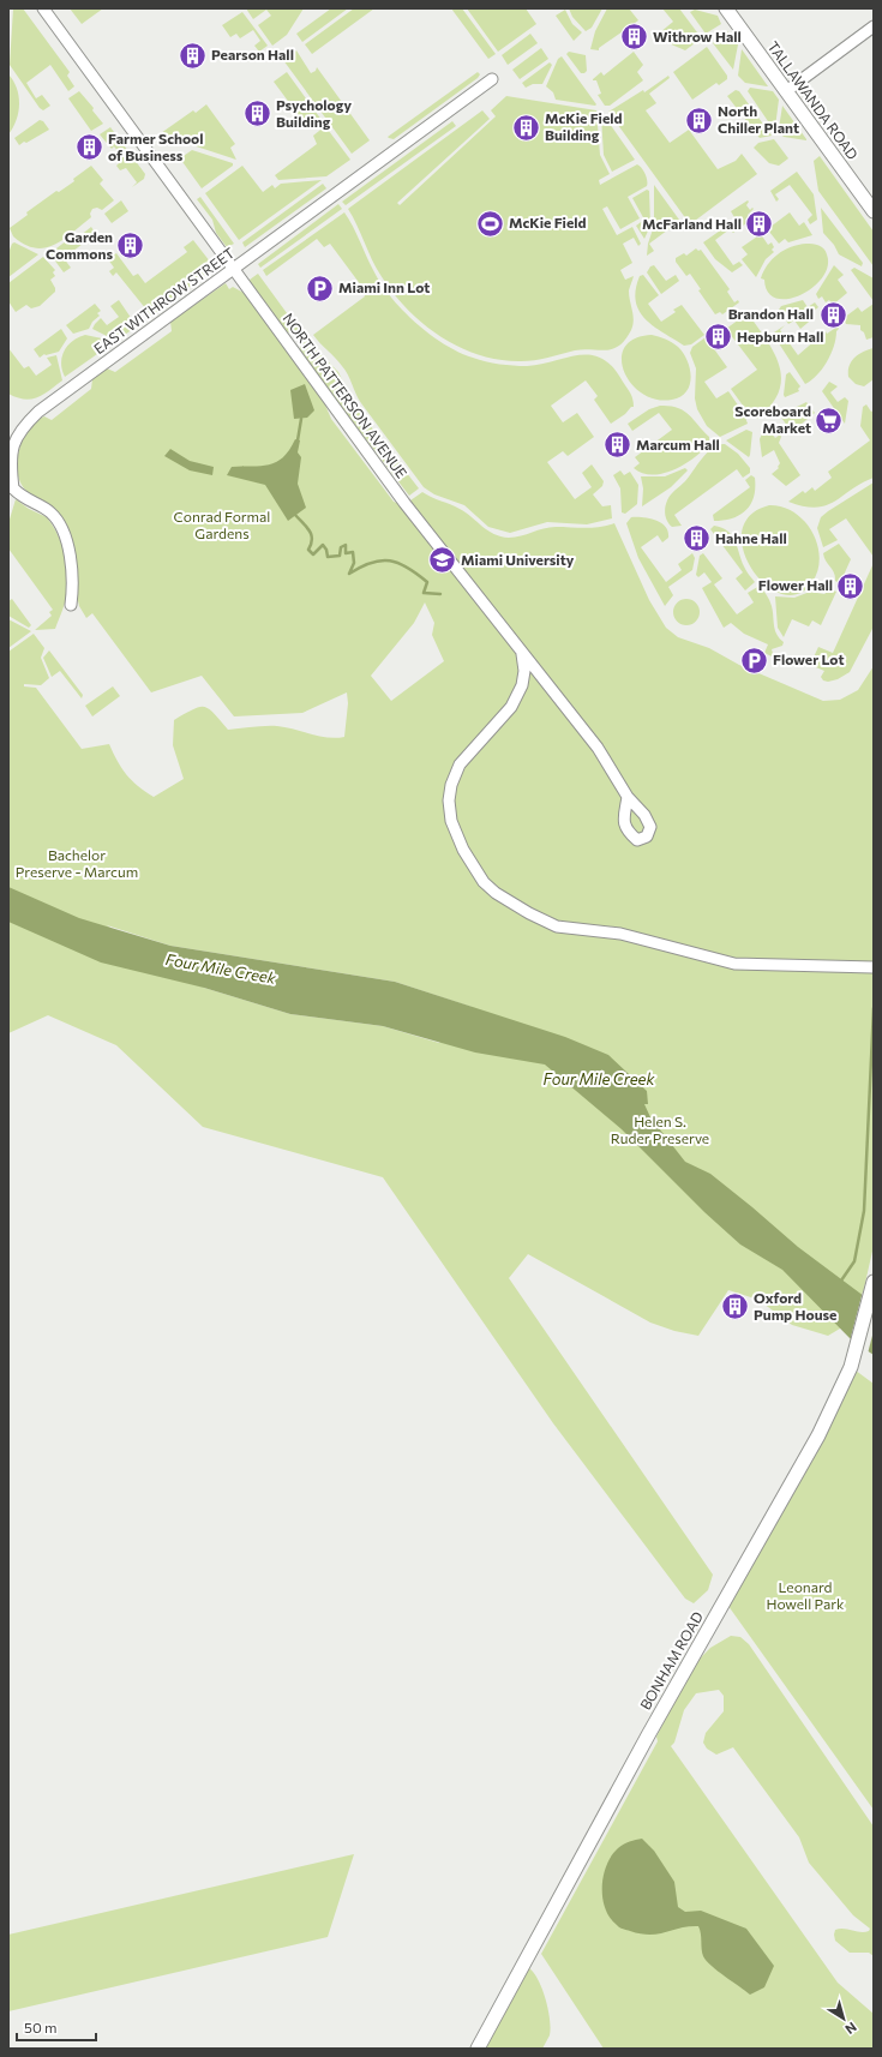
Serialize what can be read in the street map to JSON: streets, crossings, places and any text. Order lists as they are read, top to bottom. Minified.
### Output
{"streets":{"street":["TALLAWANDA ROAD","EAST WITHROW STREET","NORTH PATTERSON AVENUE","BONHAM ROAD"]},"crossings":[["EAST WITHROW STREET","NORTH PATTERSON AVENUE"]],"water":["Four Mile Creek"],"parks":["Conrad Formal Gardens","Bachelor Preserve - Marcum","Helen S. Ruder Preserve","Leonard Howell Park"],"places":{"building":["Withrow Hall","Pearson Hall","Psychology Building","North Chiller Plant","McKie Field Building","Farmer School of Business","McFarland Hall","Garden Commons","Brandon Hall","Hepburn Hall","Marcum Hall","Hahne Hall","Flower Hall","Oxford Pump House"],"sports":["McKie Field"],"parking":["Miami Inn Lot","Flower Lot"],"supermarket":["Scoreboard Market"],"school or university":["Miami University"]},"scale_bar":"50 m","north":"bottom right"}
